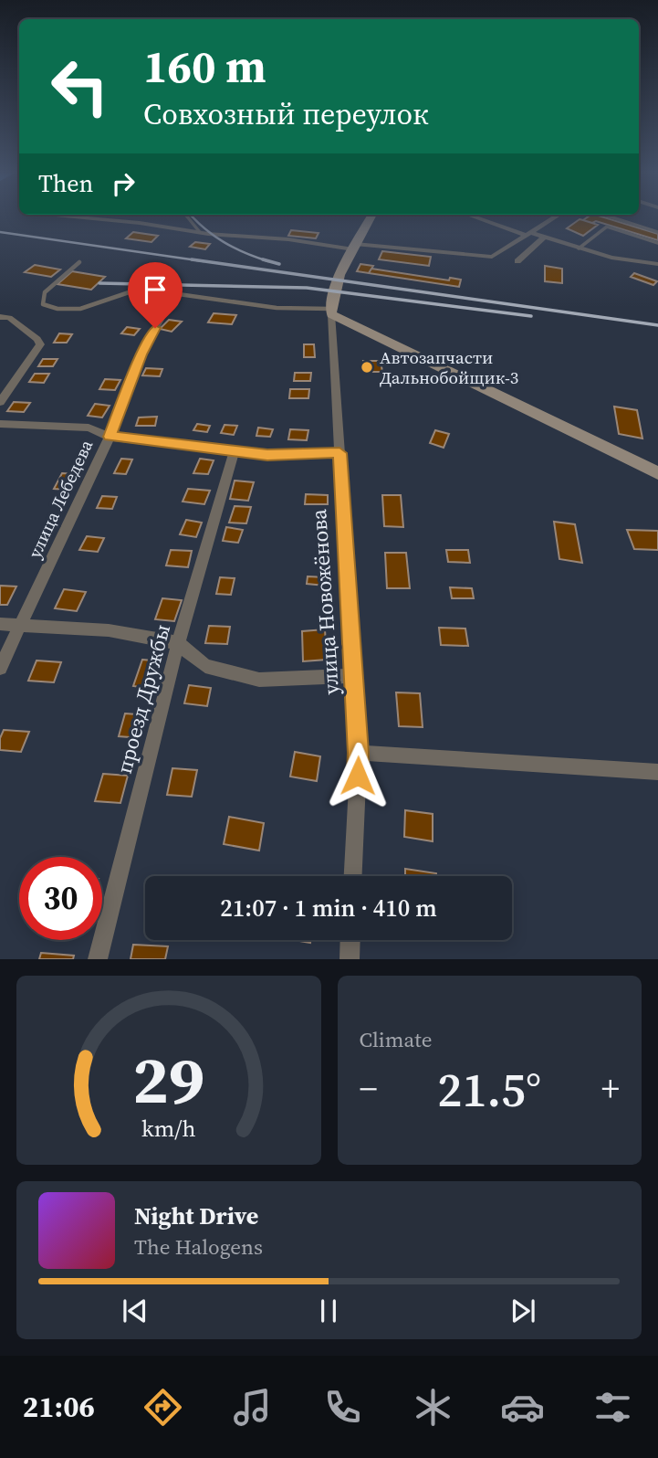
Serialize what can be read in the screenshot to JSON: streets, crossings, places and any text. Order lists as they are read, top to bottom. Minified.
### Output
{"streets":{"street":["улица Лебедева","улица Новожёнова","проезд Дружбы"]},"places":["Автозапчасти Дальнобойщик-3"],"page":{"turn":["160 m","Совхозный переулок"],"then":"Then","limit":"30","trip":"21:07 · 1 min · 410 m","tile":"Climate","heat":["−","21.5°","+"],"song":["Night Drive","The Halogens"],"tabs":"21:06","gauge":["29","km/h"]}}
